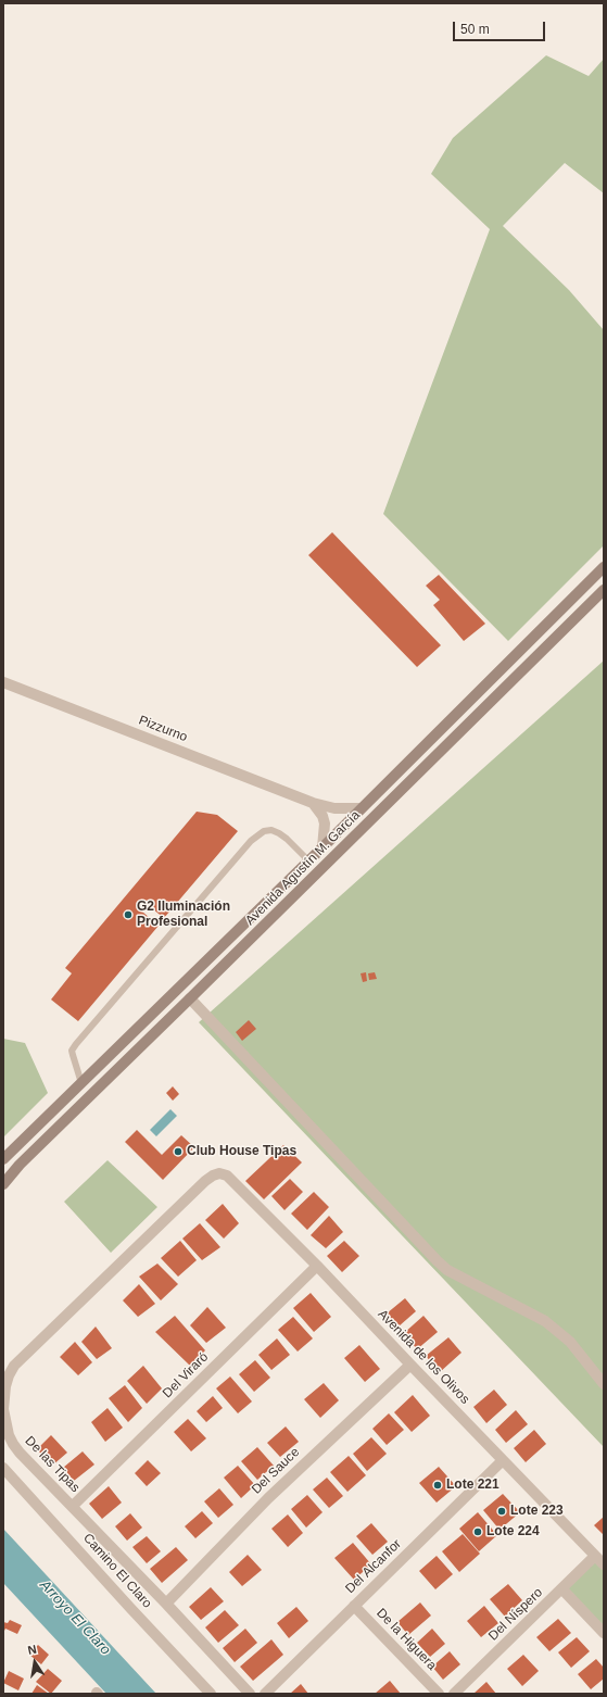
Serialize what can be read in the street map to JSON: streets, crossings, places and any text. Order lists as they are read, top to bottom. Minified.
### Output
{"streets":{"main road":["Avenida Agustín M. García"],"street":["Pizzurno","Avenida de los Olivos","Del Viraró","De las Tipas","Del Sauce","Del Alcanfor","Camino El Claro","Del Níspero","De la Higuera"]},"crossings":[["Pizzurno","Avenida Agustín M. García"],["Avenida de los Olivos","Del Viraró"],["Avenida de los Olivos","De las Tipas"],["Avenida de los Olivos","Del Sauce"],["Avenida de los Olivos","Del Alcanfor"],["Avenida de los Olivos","Del Níspero"],["Del Viraró","De las Tipas"],["De las Tipas","Del Sauce"],["Del Alcanfor","De la Higuera"]],"water":["Arroyo El Claro"],"places":["G2 Iluminación Profesional","Club House Tipas","Lote 221","Lote 223","Lote 224"],"scale_bar":"50 m","north":"top"}
